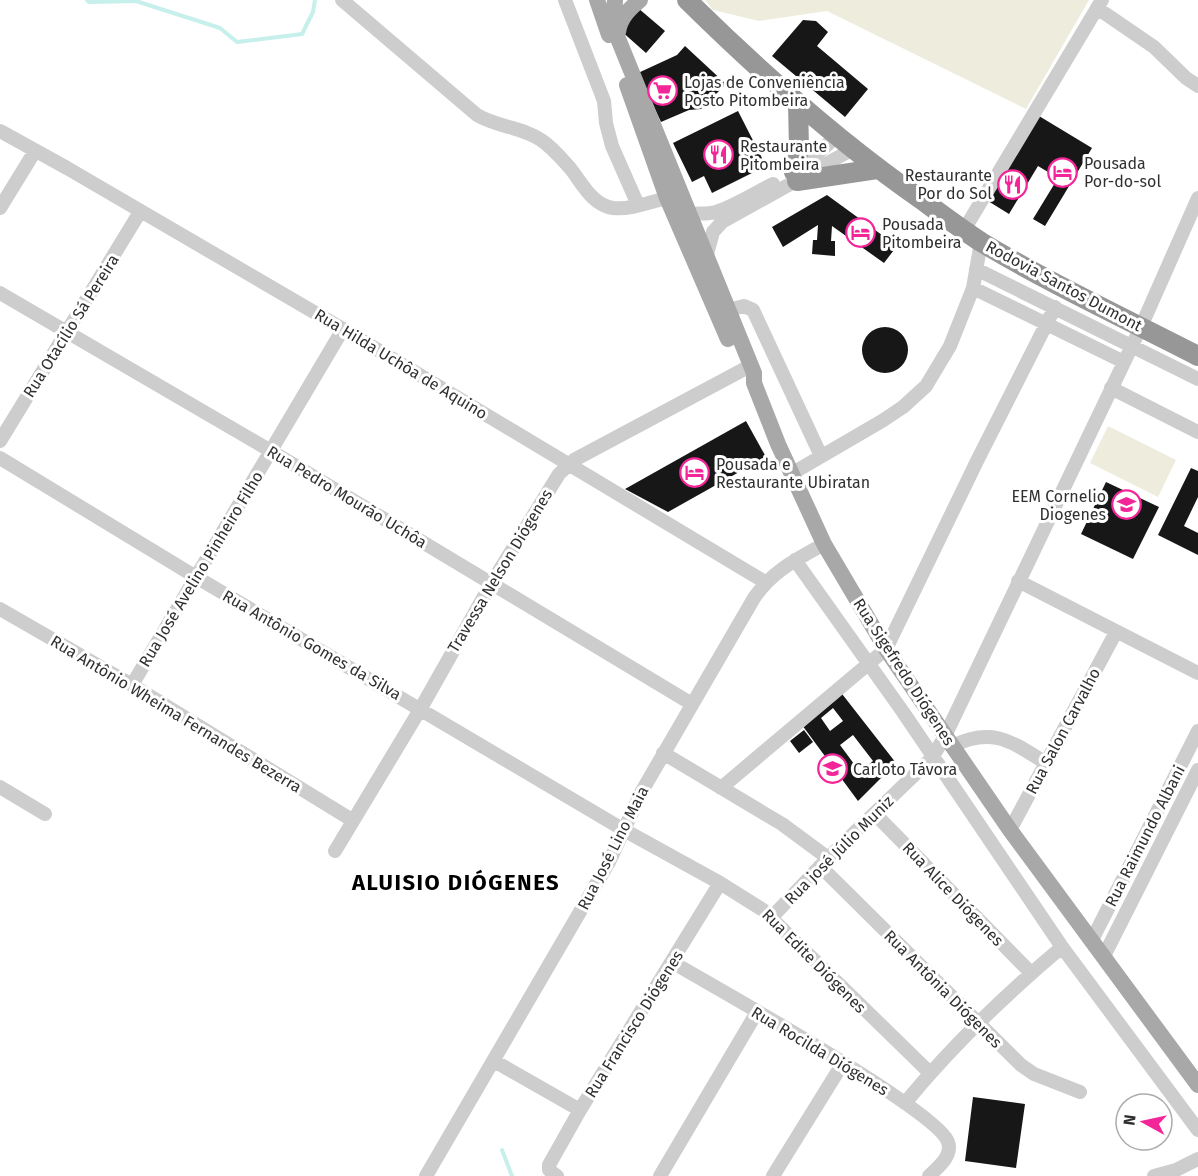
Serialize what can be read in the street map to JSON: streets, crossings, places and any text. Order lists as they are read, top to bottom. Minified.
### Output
{"streets":{"highway":["Rodovia Santos Dumont"],"main road":["Rua Sigefredo Diógenes"],"street":["Rua Otacílio Sá Pereira","Rua Hilda Uchôa de Aquino","Rua Pedro Mourão Uchôa","Rua José Avelino Pinheiro Filho","Travessa Nelson Diógenes","Rua Antônio Gomes da Silva","Rua Antônio Wheima Fernandes Bezerra","Rua Salon Carvalho","Rua Raimundo Albani","Rua José Lino Maia","Rua josé Júlio Muniz","Rua Alice Diógenes","Rua Edite Diógenes","Rua Antônia Diógenes","Rua Francisco Diógenes","Rua Rocilda Diógenes"]},"crossings":[["Rodovia Santos Dumont","Rua josé Júlio Muniz"],["Rua Otacílio Sá Pereira","Rua Hilda Uchôa de Aquino"],["Rua Otacílio Sá Pereira","Rua Pedro Mourão Uchôa"],["Rua Hilda Uchôa de Aquino","Rua José Avelino Pinheiro Filho"],["Rua Hilda Uchôa de Aquino","Travessa Nelson Diógenes"],["Rua Hilda Uchôa de Aquino","Rua José Lino Maia"],["Rua Pedro Mourão Uchôa","Rua José Avelino Pinheiro Filho"],["Rua Pedro Mourão Uchôa","Travessa Nelson Diógenes"],["Rua Pedro Mourão Uchôa","Rua José Lino Maia"],["Rua José Avelino Pinheiro Filho","Rua Antônio Gomes da Silva"],["Rua José Avelino Pinheiro Filho","Rua Antônio Wheima Fernandes Bezerra"],["Travessa Nelson Diógenes","Rua Antônio Gomes da Silva"],["Travessa Nelson Diógenes","Rua Sigefredo Diógenes"],["Travessa Nelson Diógenes","Rua Antônio Wheima Fernandes Bezerra"],["Rua Antônio Gomes da Silva","Rua José Lino Maia"],["Rua Antônio Gomes da Silva","Rua Edite Diógenes"],["Rua Sigefredo Diógenes","Rua Salon Carvalho"],["Rua Sigefredo Diógenes","Rua Raimundo Albani"],["Rua Sigefredo Diógenes","Rua José Lino Maia"],["Rua Sigefredo Diógenes","Rua josé Júlio Muniz"],["Rua José Lino Maia","Rua Edite Diógenes"],["Rua José Lino Maia","Rua Antônia Diógenes"],["Rua josé Júlio Muniz","Rua Alice Diógenes"],["Rua josé Júlio Muniz","Rua Edite Diógenes"],["Rua josé Júlio Muniz","Rua Antônia Diógenes"],["Rua Edite Diógenes","Rua Francisco Diógenes"],["Rua Francisco Diógenes","Rua Rocilda Diógenes"]],"districts":["ALUISIO DIÓGENES"],"places":{"supermarket":["Lojas de Conveniência Posto Pitombeira"],"restaurant":["Restaurante Pitombeira","Restaurante Por do Sol"],"hotel":["Pousada Por-do-sol","Pousada Pitombeira","Pousada e Restaurante Ubiratan"],"school or university":["EEM Cornelio Diogenes","Carloto Távora"]},"north":"left"}
